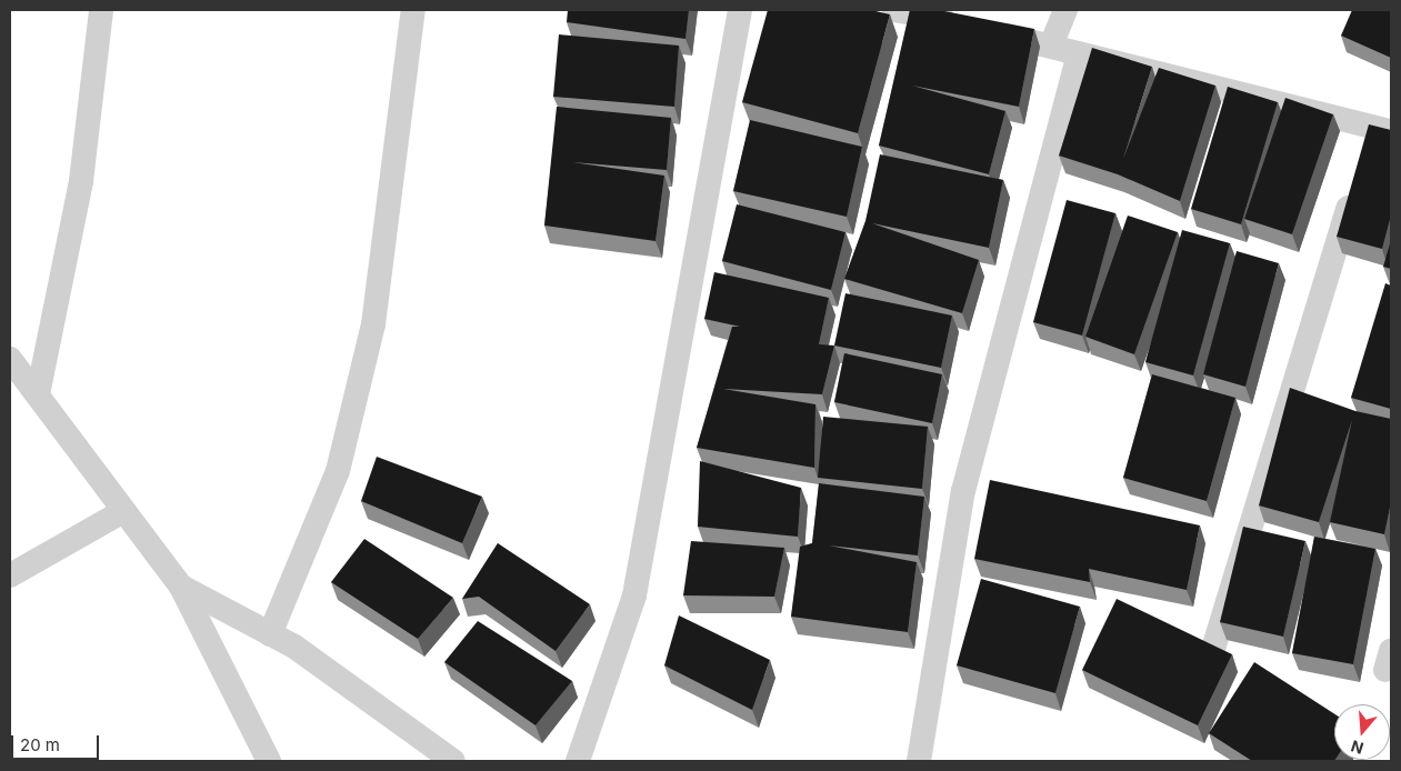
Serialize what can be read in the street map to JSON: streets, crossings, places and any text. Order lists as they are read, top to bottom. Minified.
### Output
{"scale_bar":"20 m","north":"bottom"}
